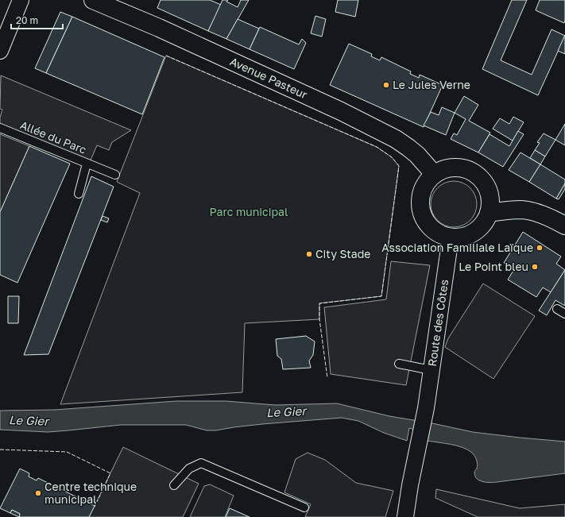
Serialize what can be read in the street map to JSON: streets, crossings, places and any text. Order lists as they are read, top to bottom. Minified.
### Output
{"streets":{"main road":["Avenue Pasteur"],"street":["Route des Côtes"],"lane":["Allée du Parc"]},"crossings":[["Avenue Pasteur","Route des Côtes"]],"water":["Le Gier"],"parks":["Parc municipal"],"places":["Le Jules Verne","Association Familiale Laïque","City Stade","Le Point bleu","Centre technique municipal"],"scale_bar":"20 m"}
